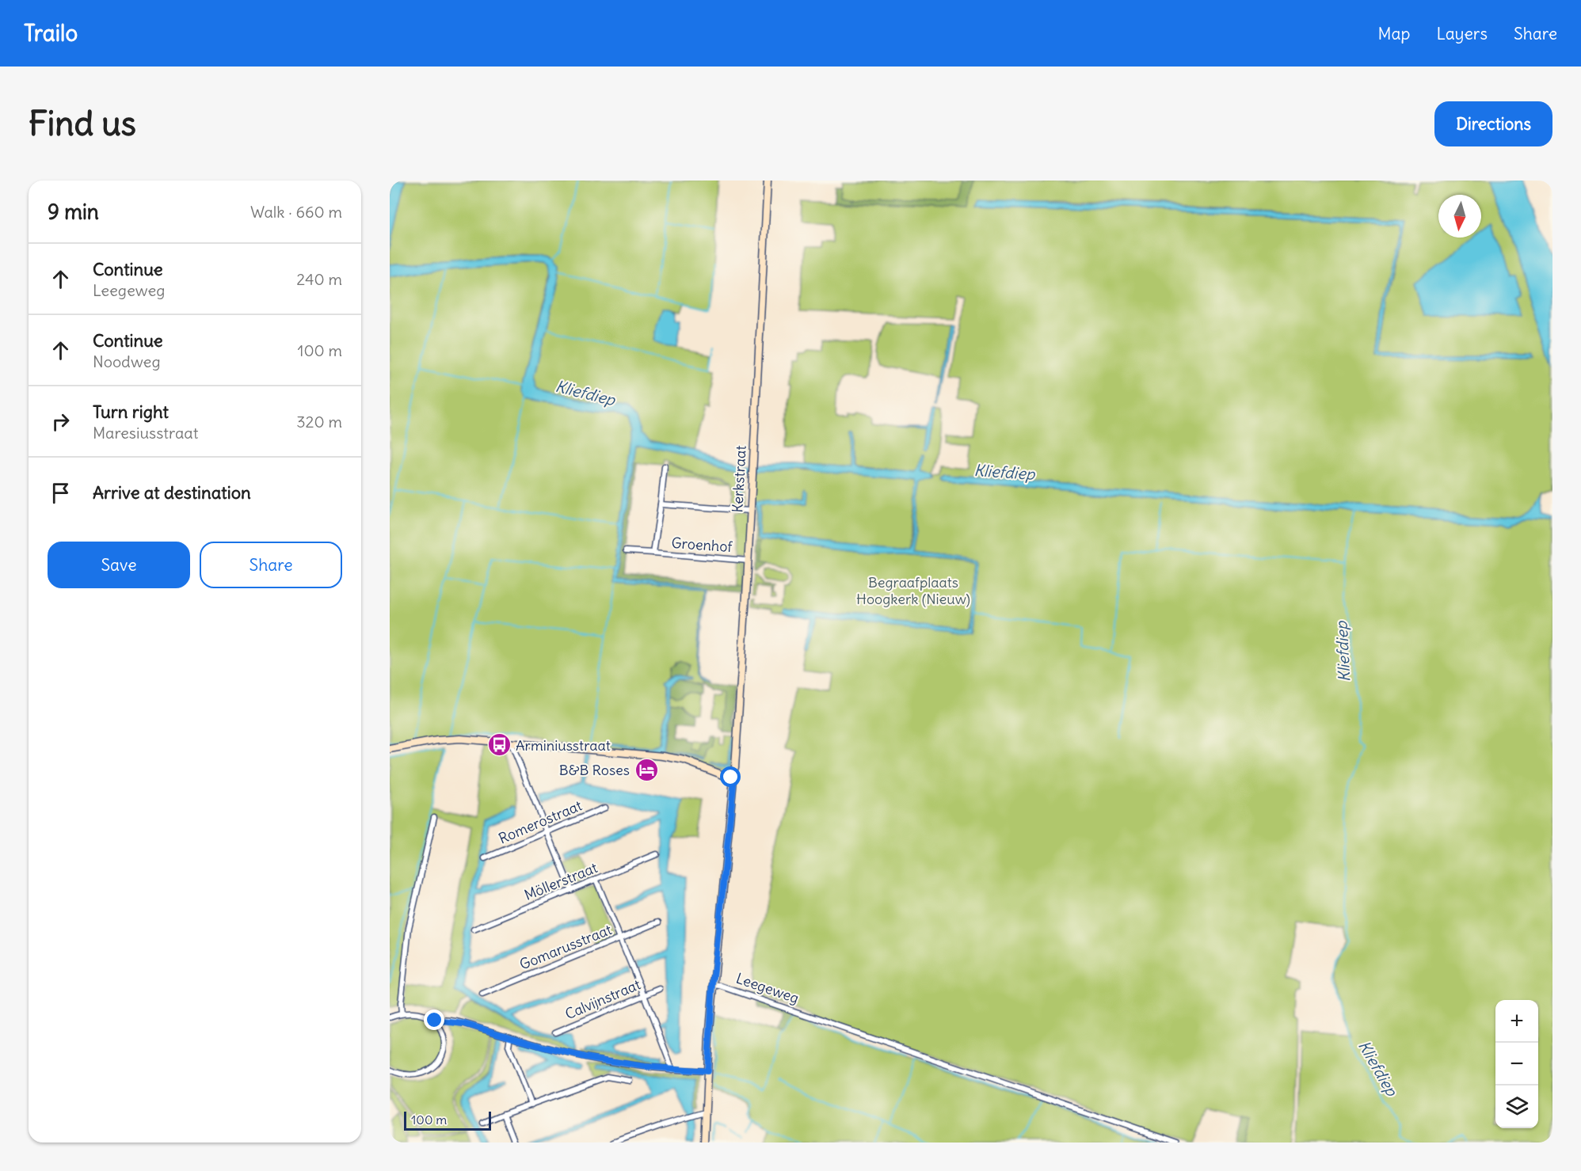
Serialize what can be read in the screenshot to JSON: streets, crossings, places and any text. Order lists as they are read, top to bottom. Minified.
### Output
{"streets":{"main road":["Kerkstraat","Leegeweg"],"street":["Groenhof","Romerostraat","Möllerstraat","Gomarusstraat","Calvijnstraat"]},"crossings":[["Kerkstraat","Groenhof"],["Kerkstraat","Leegeweg"]],"water":["Kliefdiep"],"parks":["Begraafplaats Hoogkerk (Nieuw)"],"places":{"bus stop":["Arminiusstraat"],"hotel":["B&B Roses"]},"scale_bar":"100 m","north":"bottom","page":{"header":"Trailo","nav":["Map","Layers","Share"],"buttons":["Directions",["Save","Share"]],"title":"Find us","heading":["9 min","Walk · 660 m"],"list":[["Continue","Leegeweg","240 m"],["Continue","Noodweg","100 m"],["Turn right","Maresiusstraat","320 m"],"Arrive at destination"],"map_buttons":["+","−"],"scale":"100 m"}}
